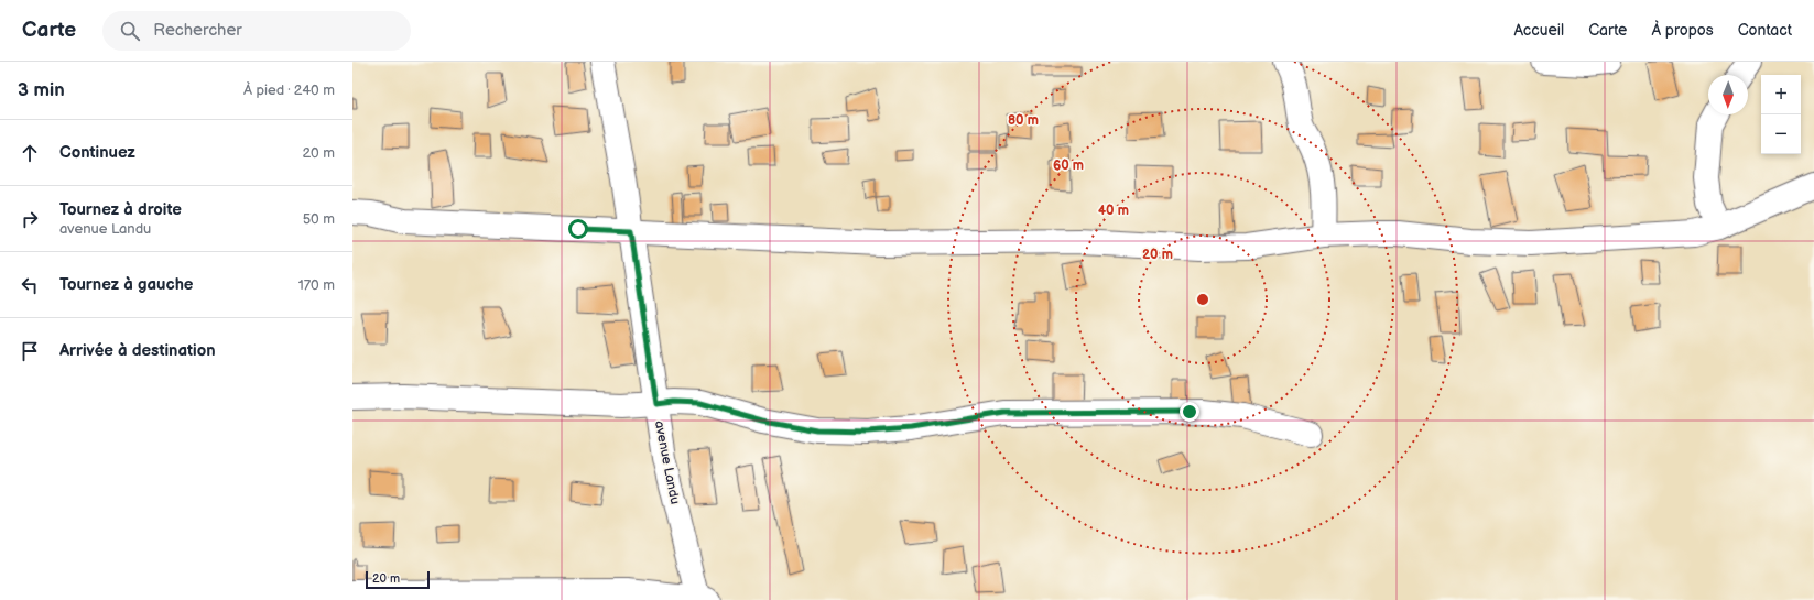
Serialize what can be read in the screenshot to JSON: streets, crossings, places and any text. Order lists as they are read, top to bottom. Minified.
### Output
{"streets":{"street":["avenue Landu"]},"scale_bar":"20 m","north":"bottom","page":{"header":"Carte","search":"Rechercher","nav":["Accueil","Carte","À propos","Contact"],"heading":["3 min","À pied · 240 m"],"map_buttons":["+","−"],"list":[["Continuez","20 m"],["Tournez à droite","avenue Landu","50 m"],["Tournez à gauche","170 m"],"Arrivée à destination"],"scale":"20 m"},"rings":["80 m","60 m","40 m","20 m"]}
